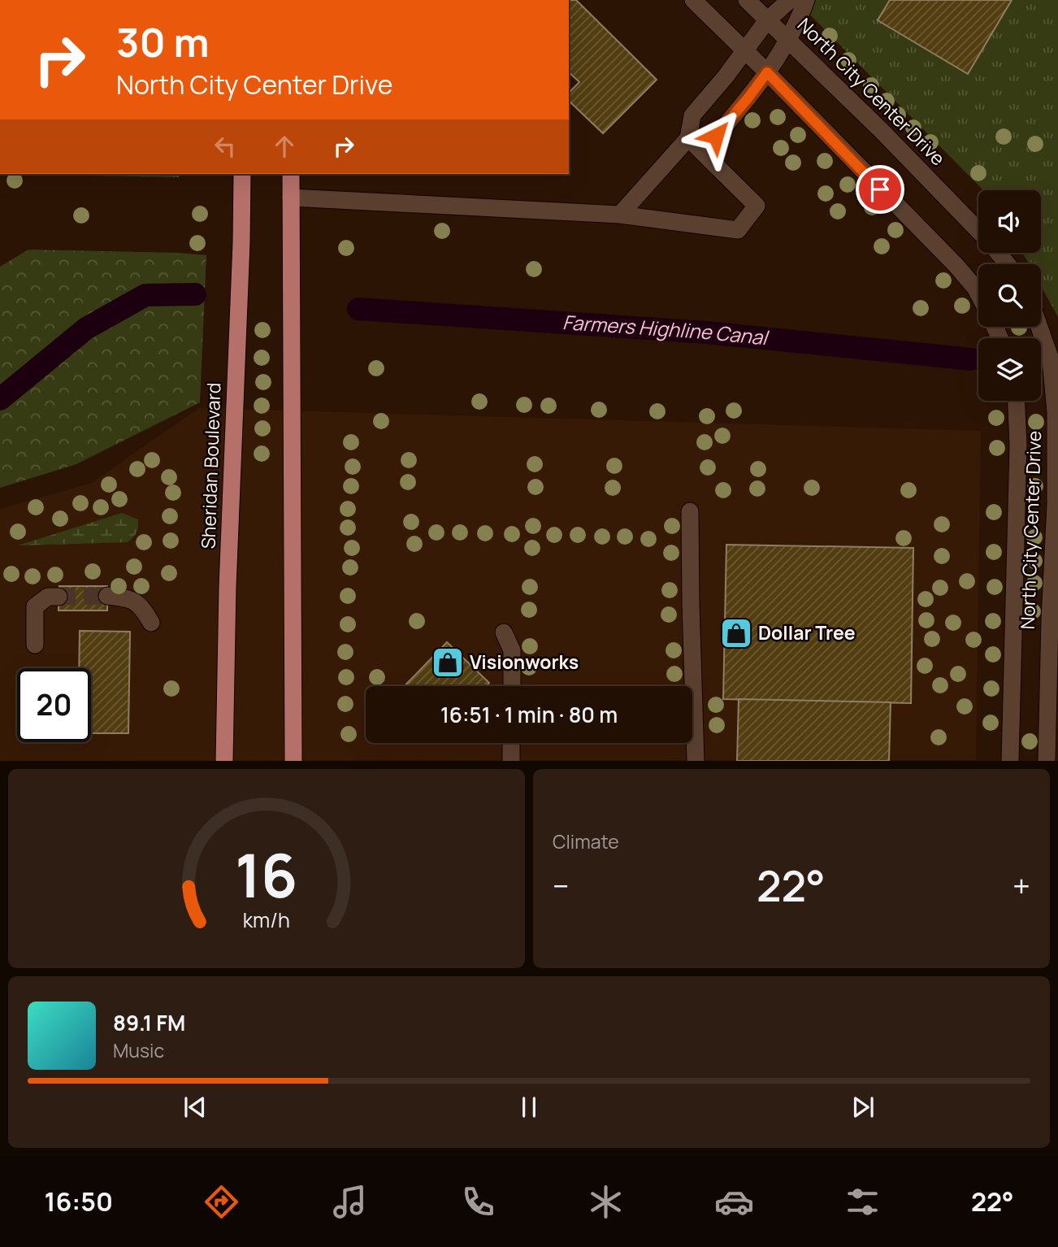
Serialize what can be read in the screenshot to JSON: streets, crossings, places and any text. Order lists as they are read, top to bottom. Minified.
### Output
{"streets":{"main road":["Sheridan Boulevard"],"street":["North City Center Drive"]},"water":["Farmers Highline Canal"],"places":{"shop":["Dollar Tree","Visionworks"]},"page":{"turn":["30 m","North City Center Drive"],"limit":"20","trip":"16:51 · 1 min · 80 m","tile":"Climate","heat":["−","22°","+"],"song":["89.1 FM","Music"],"tabs":["16:50","22°"],"gauge":["16","km/h"]}}
